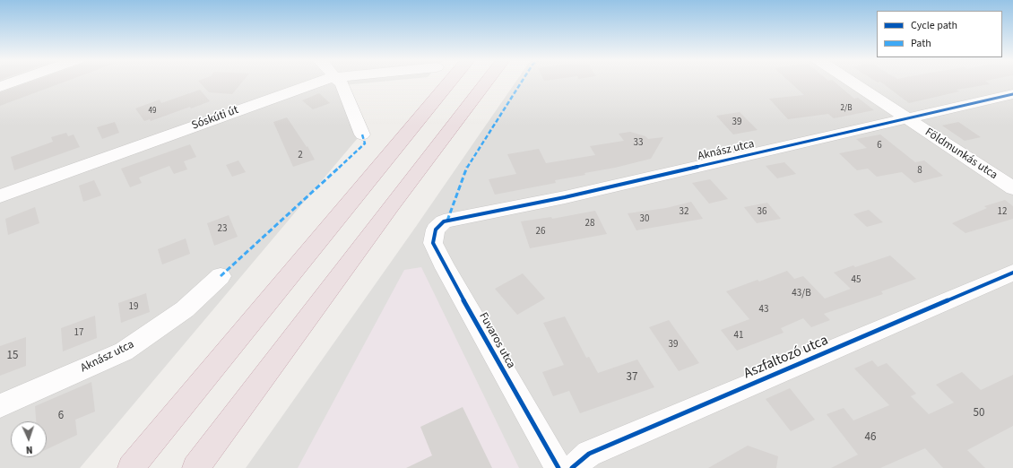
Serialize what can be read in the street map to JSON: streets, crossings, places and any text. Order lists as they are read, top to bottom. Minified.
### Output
{"streets":{"street":["Sóskúti út","Aknász utca","Földmunkás utca","Fuvaros utca","Aszfaltozó utca"]},"crossings":[["Aknász utca","Földmunkás utca"],["Aknász utca","Fuvaros utca"]],"house_numbers":["2/B","49","39","33","6","2","8","32","36","12","30","28","23","26","45","43/B","19","43","17","41","39","15","37","50","6","46"],"legend":["Cycle path","Path"],"north":"bottom"}
